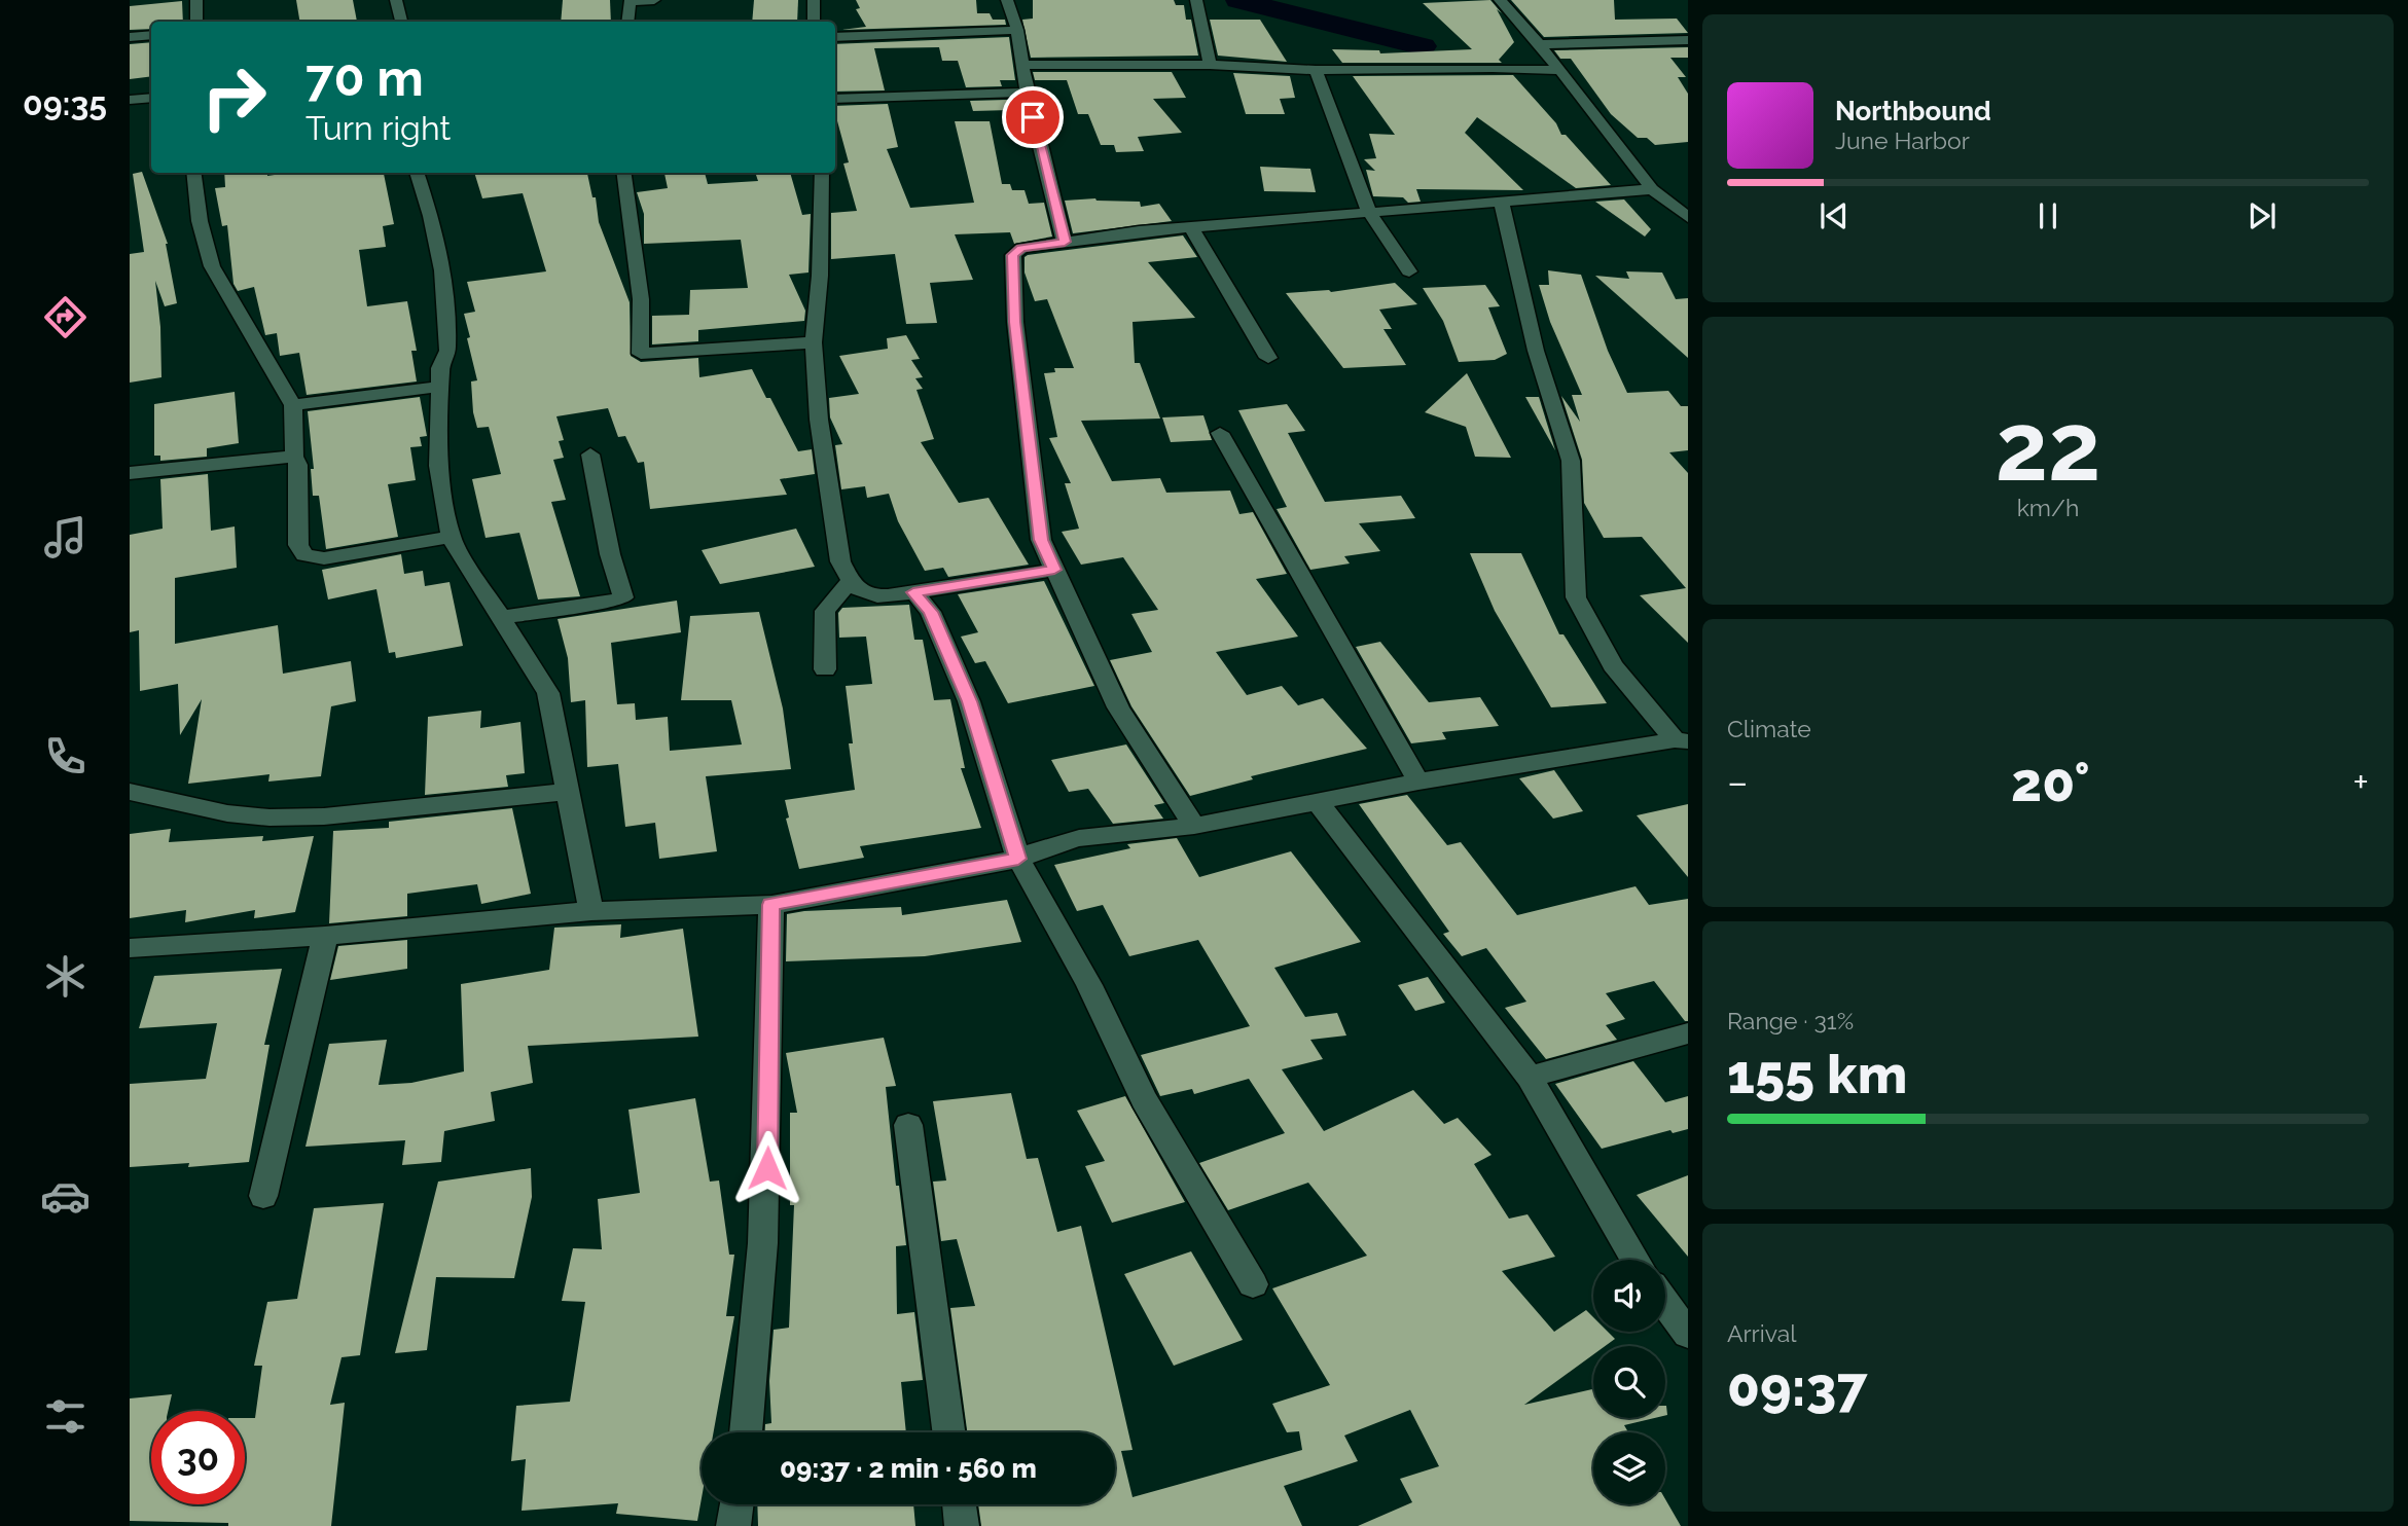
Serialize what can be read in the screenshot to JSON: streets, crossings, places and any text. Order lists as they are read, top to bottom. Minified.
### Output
{"page":{"tabs":"09:35","turn":["70 m","Turn right"],"song":["Northbound","June Harbor"],"tile":[["22","km/h"],"Climate",["Range · 31%","155 km"],["Arrival","09:37"]],"heat":["−","20°","+"],"limit":"30","trip":"09:37 · 2 min · 560 m"}}
